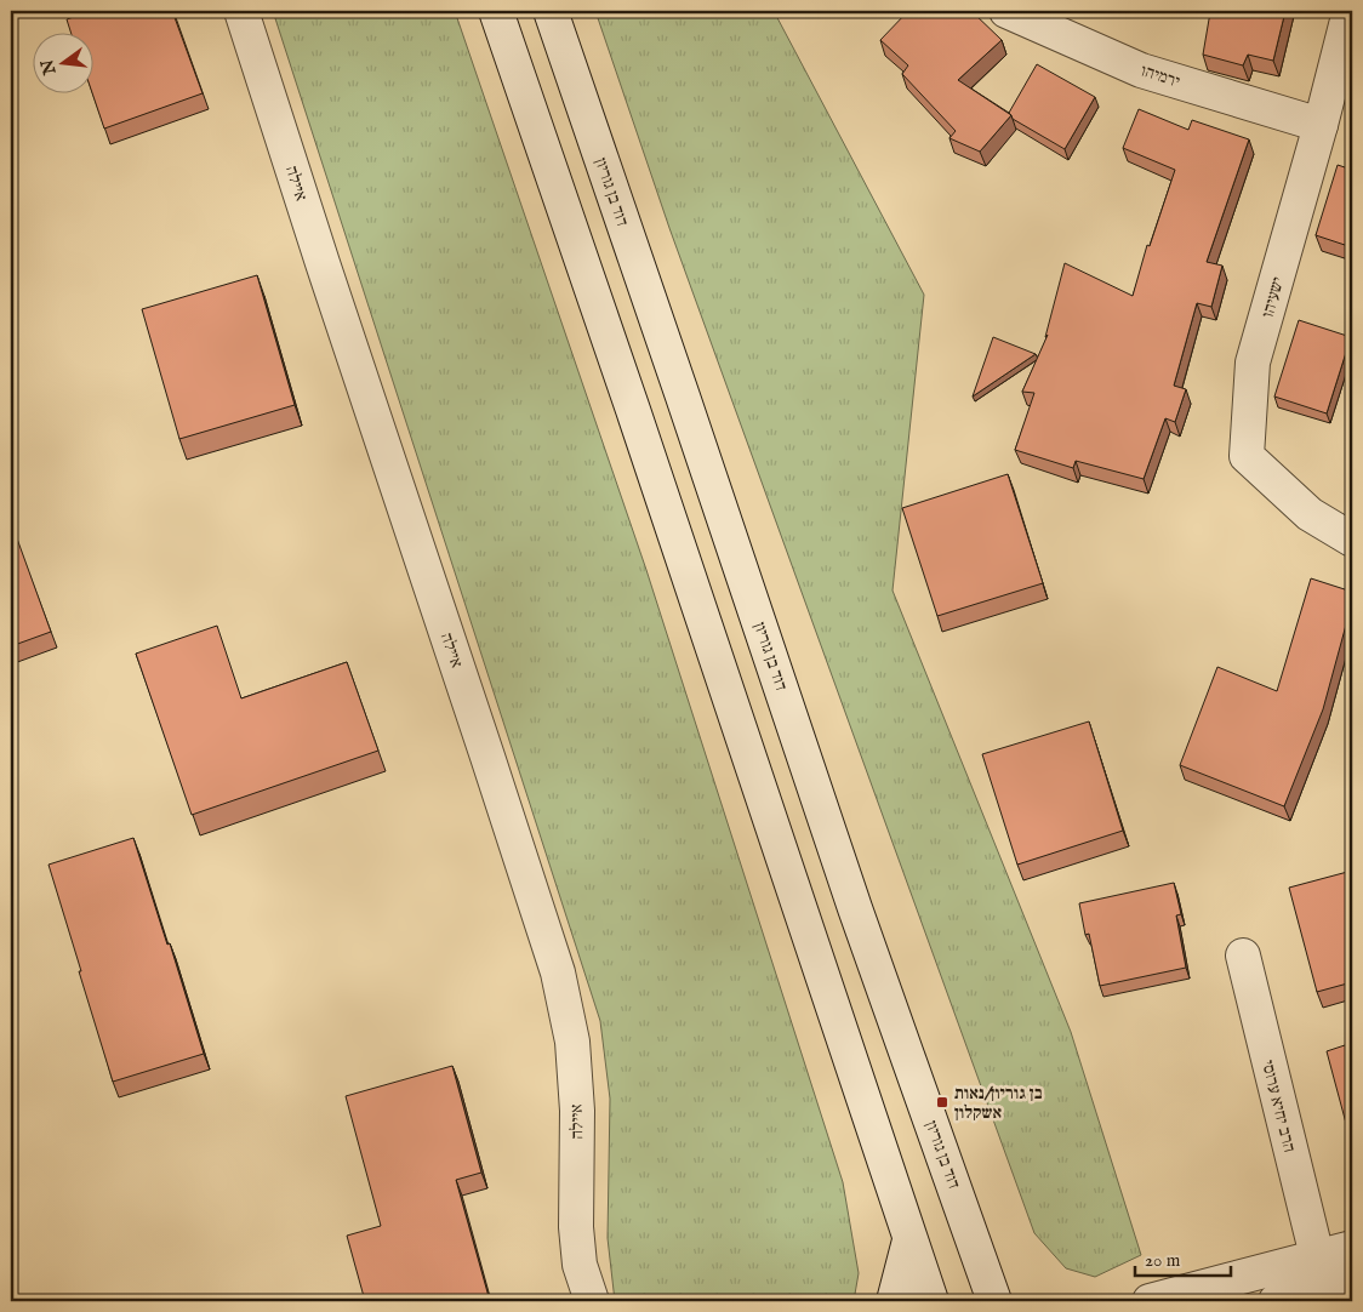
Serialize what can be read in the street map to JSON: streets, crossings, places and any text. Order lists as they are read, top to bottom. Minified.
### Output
{"streets":{"street":["ירמיהו","איילה","דוד בן גוריון","ישעיהו","הרב יחיא ערוסי"]},"crossings":[["ירמיהו","ישעיהו"]],"places":{"transit":["בן גוריון/נאות אשקלון"]},"scale_bar":"20 m","north":"left"}
